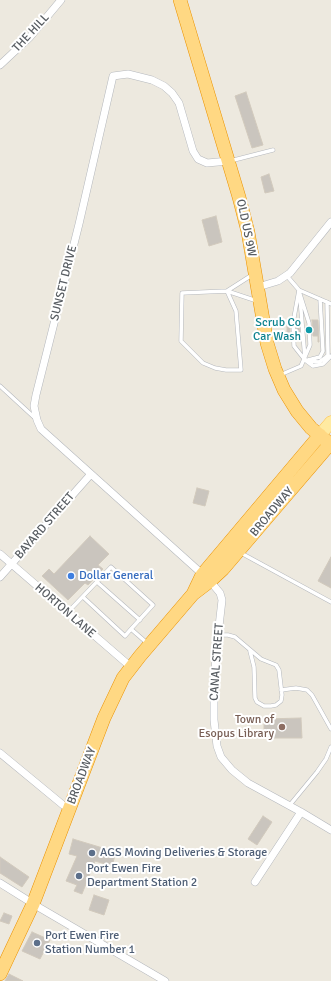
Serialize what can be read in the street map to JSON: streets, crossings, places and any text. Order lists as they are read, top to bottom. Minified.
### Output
{"streets":{"highway":["OLD US 9W","BROADWAY"],"street":["THE HILL","SUNSET DRIVE","BAYARD STREET","HORTON LANE","CANAL STREET"]},"crossings":[["OLD US 9W","SUNSET DRIVE"],["OLD US 9W","BROADWAY"],["BROADWAY","HORTON LANE"],["BROADWAY","CANAL STREET"],["BAYARD STREET","HORTON LANE"]],"places":["Scrub Co Car Wash","Dollar General","Town of Esopus Library","AGS Moving Deliveries & Storage","Port Ewen Fire Department Station 2","Port Ewen Fire Station Number 1"]}
